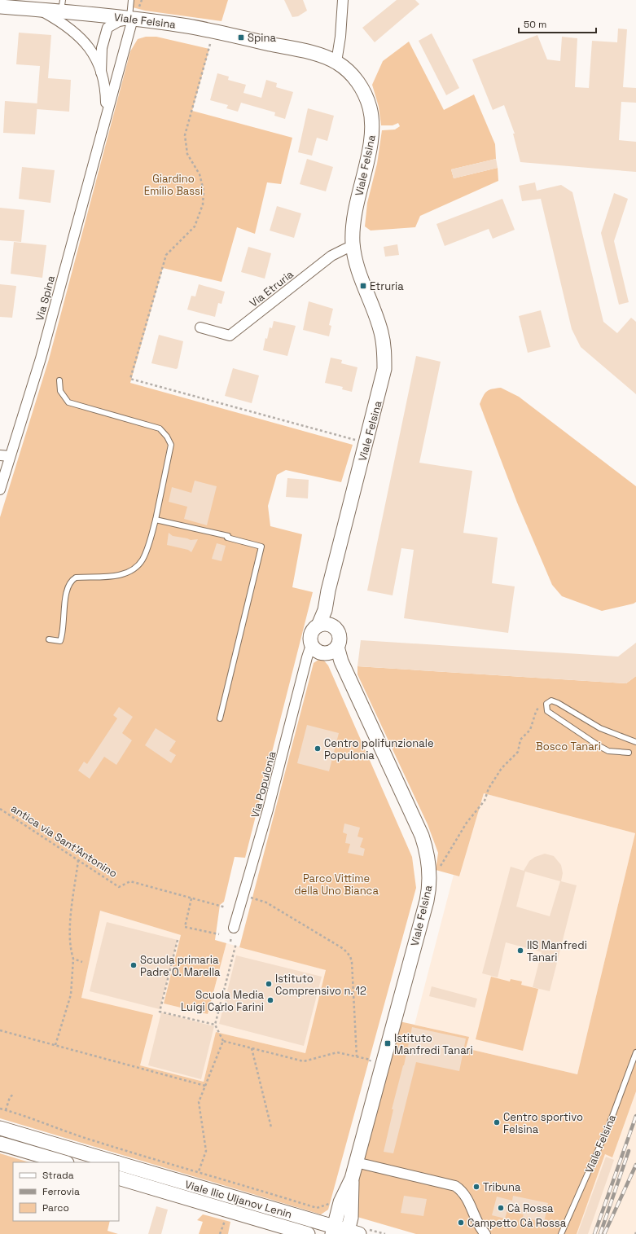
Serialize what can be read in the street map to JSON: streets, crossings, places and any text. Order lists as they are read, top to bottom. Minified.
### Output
{"streets":{"street":["Viale Felsina","Via Etruria","Via Spina","Via Populonia","Viale Ilic Uljanov Lenin"],"path":["antica via Sant'Antonino"]},"crossings":[["Viale Felsina","Via Etruria"],["Viale Felsina","Via Spina"],["Viale Felsina","Via Populonia"],["Viale Felsina","Viale Ilic Uljanov Lenin"]],"parks":["Giardino Emilio Bassi","Bosco Tanari","Parco Vittime della Uno Bianca"],"places":{"transit":["Spina","Etruria","Istituto Manfredi Tanari"],"other":["Centro polifunzionale Populonia","IIS Manfredi Tanari","Scuola primaria Padre O. Marella","Istituto Comprensivo n. 12","Scuola Media Luigi Carlo Farini","Centro sportivo Felsina","Tribuna","Cà Rossa","Campetto Cà Rossa"]},"legend":["Strada","Ferrovia","Parco"],"scale_bar":"50 m"}
